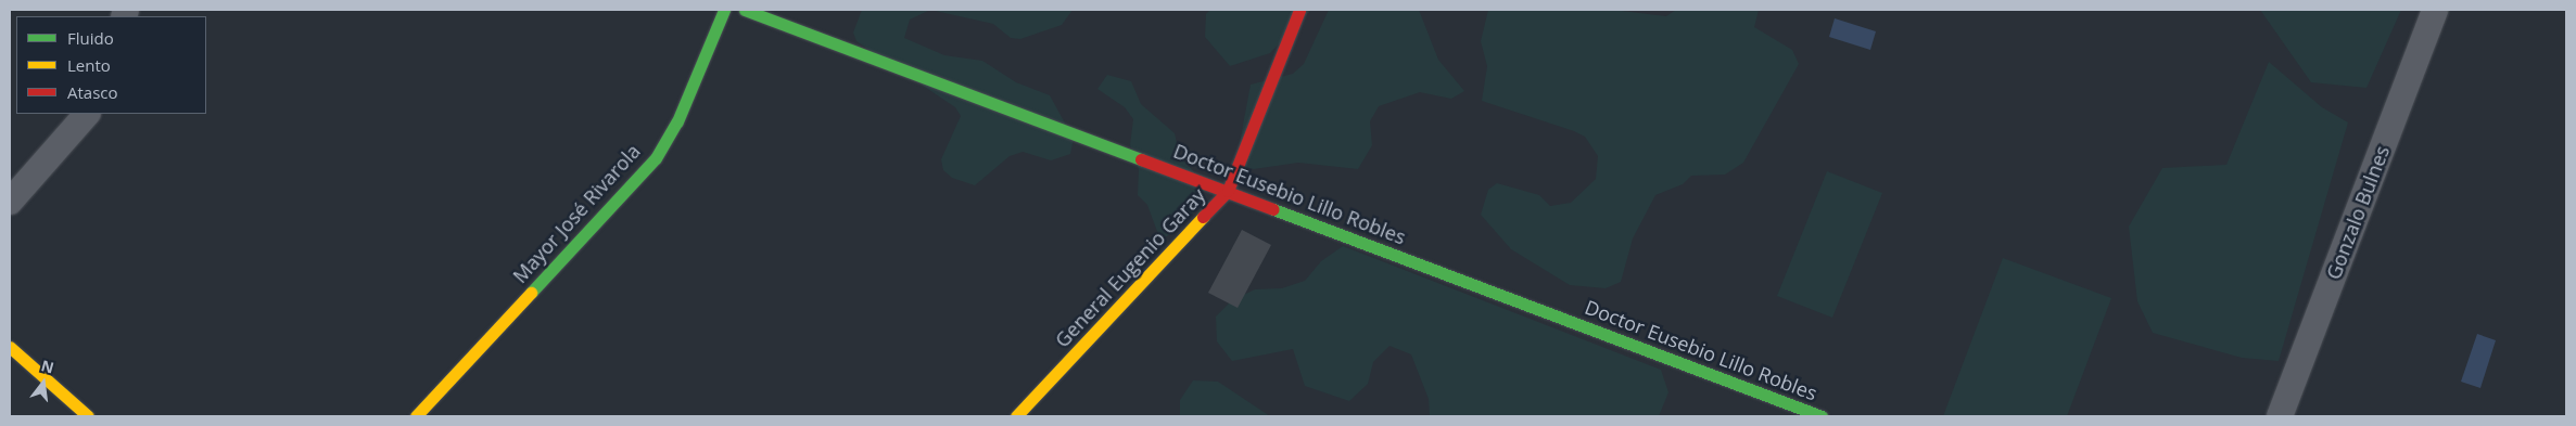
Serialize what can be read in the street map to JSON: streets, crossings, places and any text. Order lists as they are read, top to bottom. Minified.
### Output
{"streets":{"main road":["Doctor Eusebio Lillo Robles","Mayor José Rivarola","General Eugenio Garay"],"street":["Gonzalo Bulnes"]},"crossings":[["Doctor Eusebio Lillo Robles","General Eugenio Garay"]],"legend":["Fluido","Lento","Atasco"],"north":"top"}
